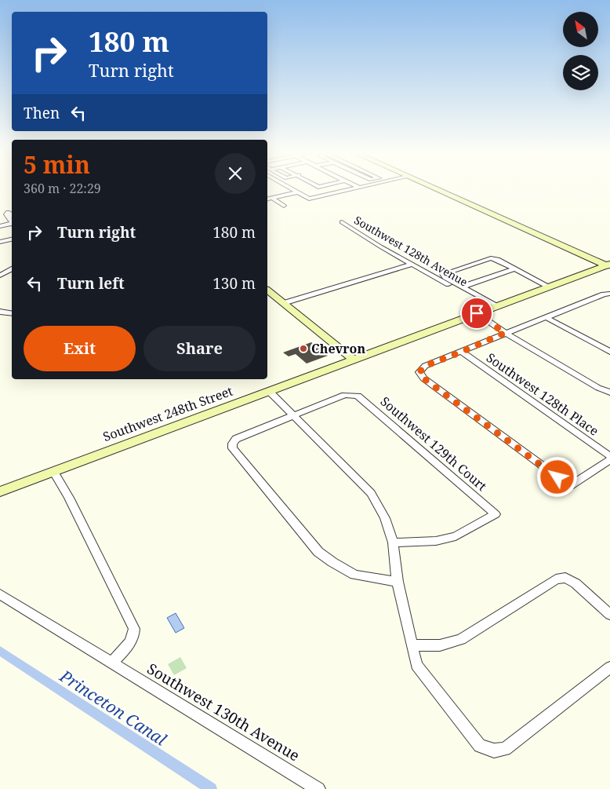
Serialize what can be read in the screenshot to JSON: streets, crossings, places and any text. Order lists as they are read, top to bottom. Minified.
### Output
{"streets":{"street":["Southwest 128th Avenue","Southwest 128th Place","Southwest 248th Street","Southwest 129th Court","Southwest 130th Avenue"]},"crossings":[["Southwest 128th Avenue","Southwest 248th Street"]],"water":["Princeton Canal"],"places":["Chevron"],"north":"top left","page":{"turn":["180 m","Turn right"],"then":"Then","heading":["5 min","360 m · 22:29"],"list":[{"name":"Turn right","value":"180 m"},{"name":"Turn left","value":"130 m"}],"buttons":["Exit","Share"]}}
